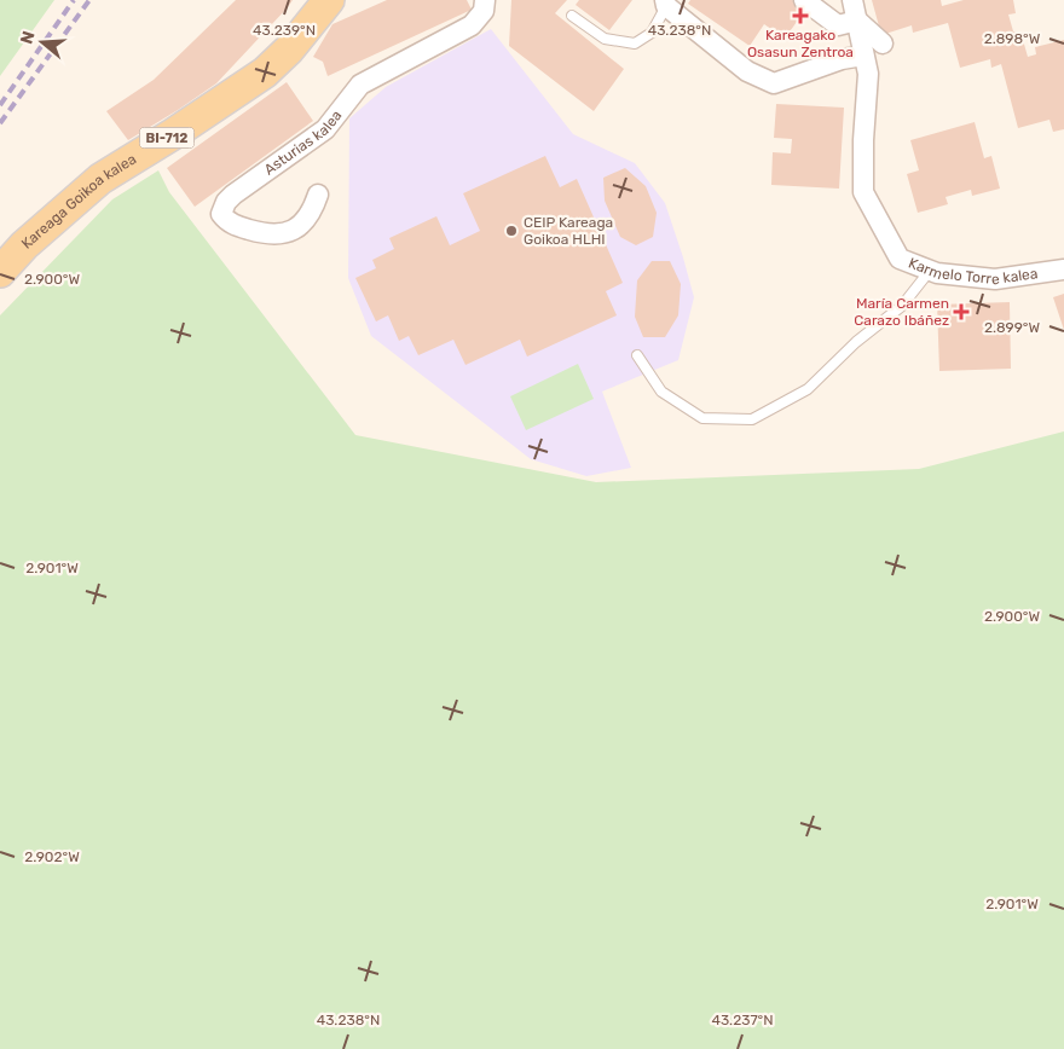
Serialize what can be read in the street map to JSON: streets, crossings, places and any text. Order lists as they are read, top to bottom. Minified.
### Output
{"streets":{"main road":["BI-712","Kareaga Goikoa kalea"],"street":["Asturias kalea","Karmelo Torre kalea"]},"places":{"health":["Kareagako Osasun Zentroa","María Carmen Carazo Ibáñez"],"other":["CEIP Kareaga Goikoa HLHI"]},"north":"left","coordinates":["43.239°N","43.238°N","2.898°W","2.900°W","2.899°W","2.901°W","2.902°W","43.237°N"]}
